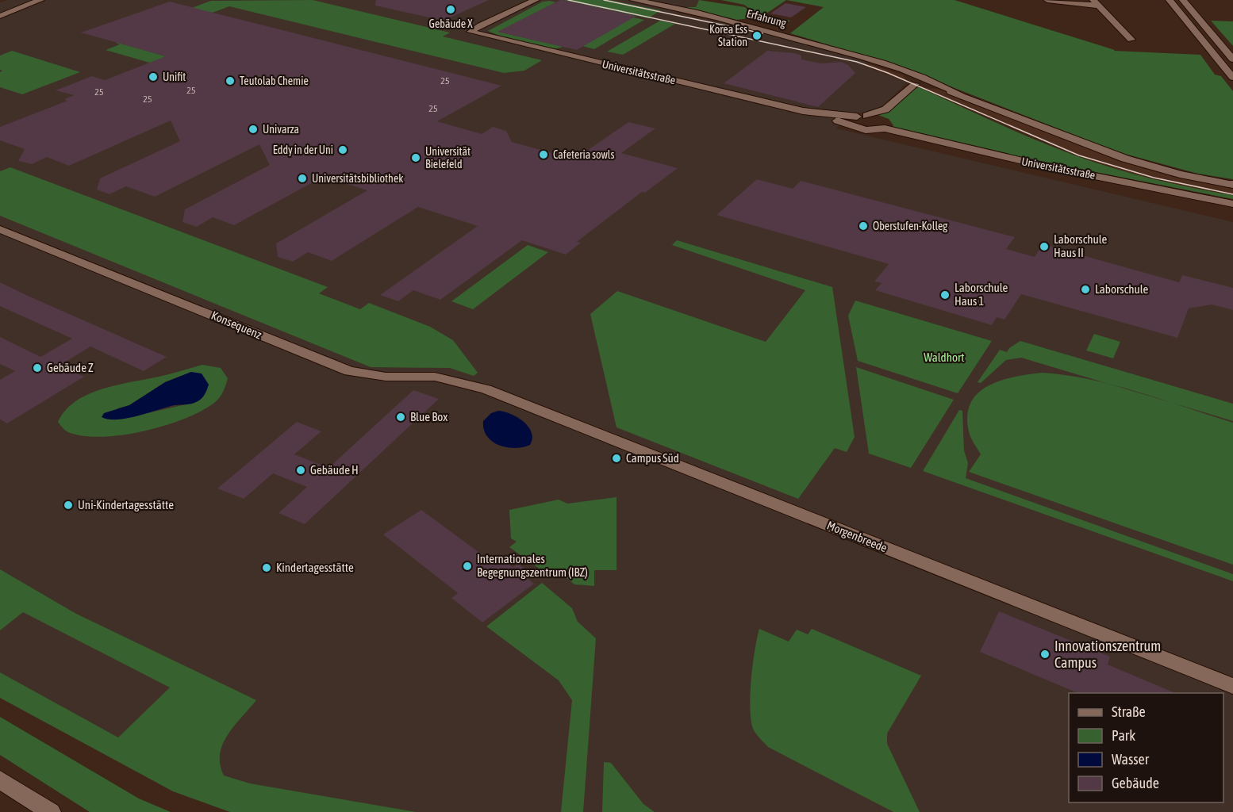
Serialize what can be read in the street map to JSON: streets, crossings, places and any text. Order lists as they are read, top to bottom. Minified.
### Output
{"streets":{"street":["Erfahrung","Universitätsstraße","Konsequenz","Morgenbreede"]},"crossings":[["Konsequenz","Morgenbreede"]],"parks":["Waldhort"],"places":["Gebäude X","Korea Ess Station","Unifit","Teutolab Chemie","Univarza","Eddy in der Uni","Cafeteria sowls","Universität Bielefeld","Universitätsbibliothek","Oberstufen-Kolleg","Laborschule Haus II","Laborschule","Laborschule Haus 1","Gebäude Z","Blue Box","Campus Süd","Gebäude H","Uni-Kindertagesstätte","Internationales Begegnungszentrum (IBZ)","Kindertagesstätte","Innovationszentrum Campus"],"house_numbers":["25","25","25","25","25"],"legend":["Straße","Park","Wasser","Gebäude"]}
